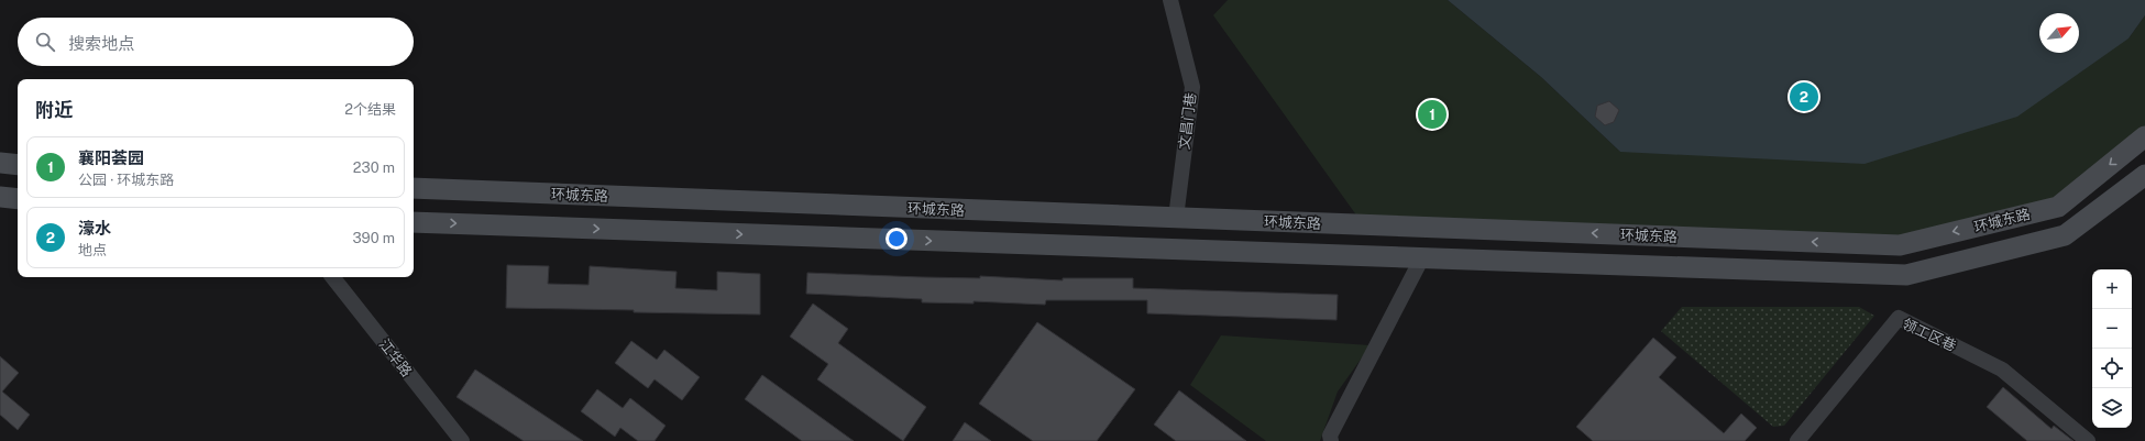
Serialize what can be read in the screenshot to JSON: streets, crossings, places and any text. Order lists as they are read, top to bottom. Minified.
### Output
{"streets":{"main road":["环城东路"],"street":["文昌门巷","领工区巷","江华路"]},"crossings":[["文昌门巷","环城东路"]],"north":"top right","page":{"search":"搜索地点","heading":["附近","2个结果"],"pins":["2","1"],"list":[{"mark":"1","name":"襄阳荟园","note":"公园 · 环城东路","value":"230 m"},{"mark":"2","name":"濠水","note":"地点","value":"390 m"}],"map_buttons":["+","−"]}}
